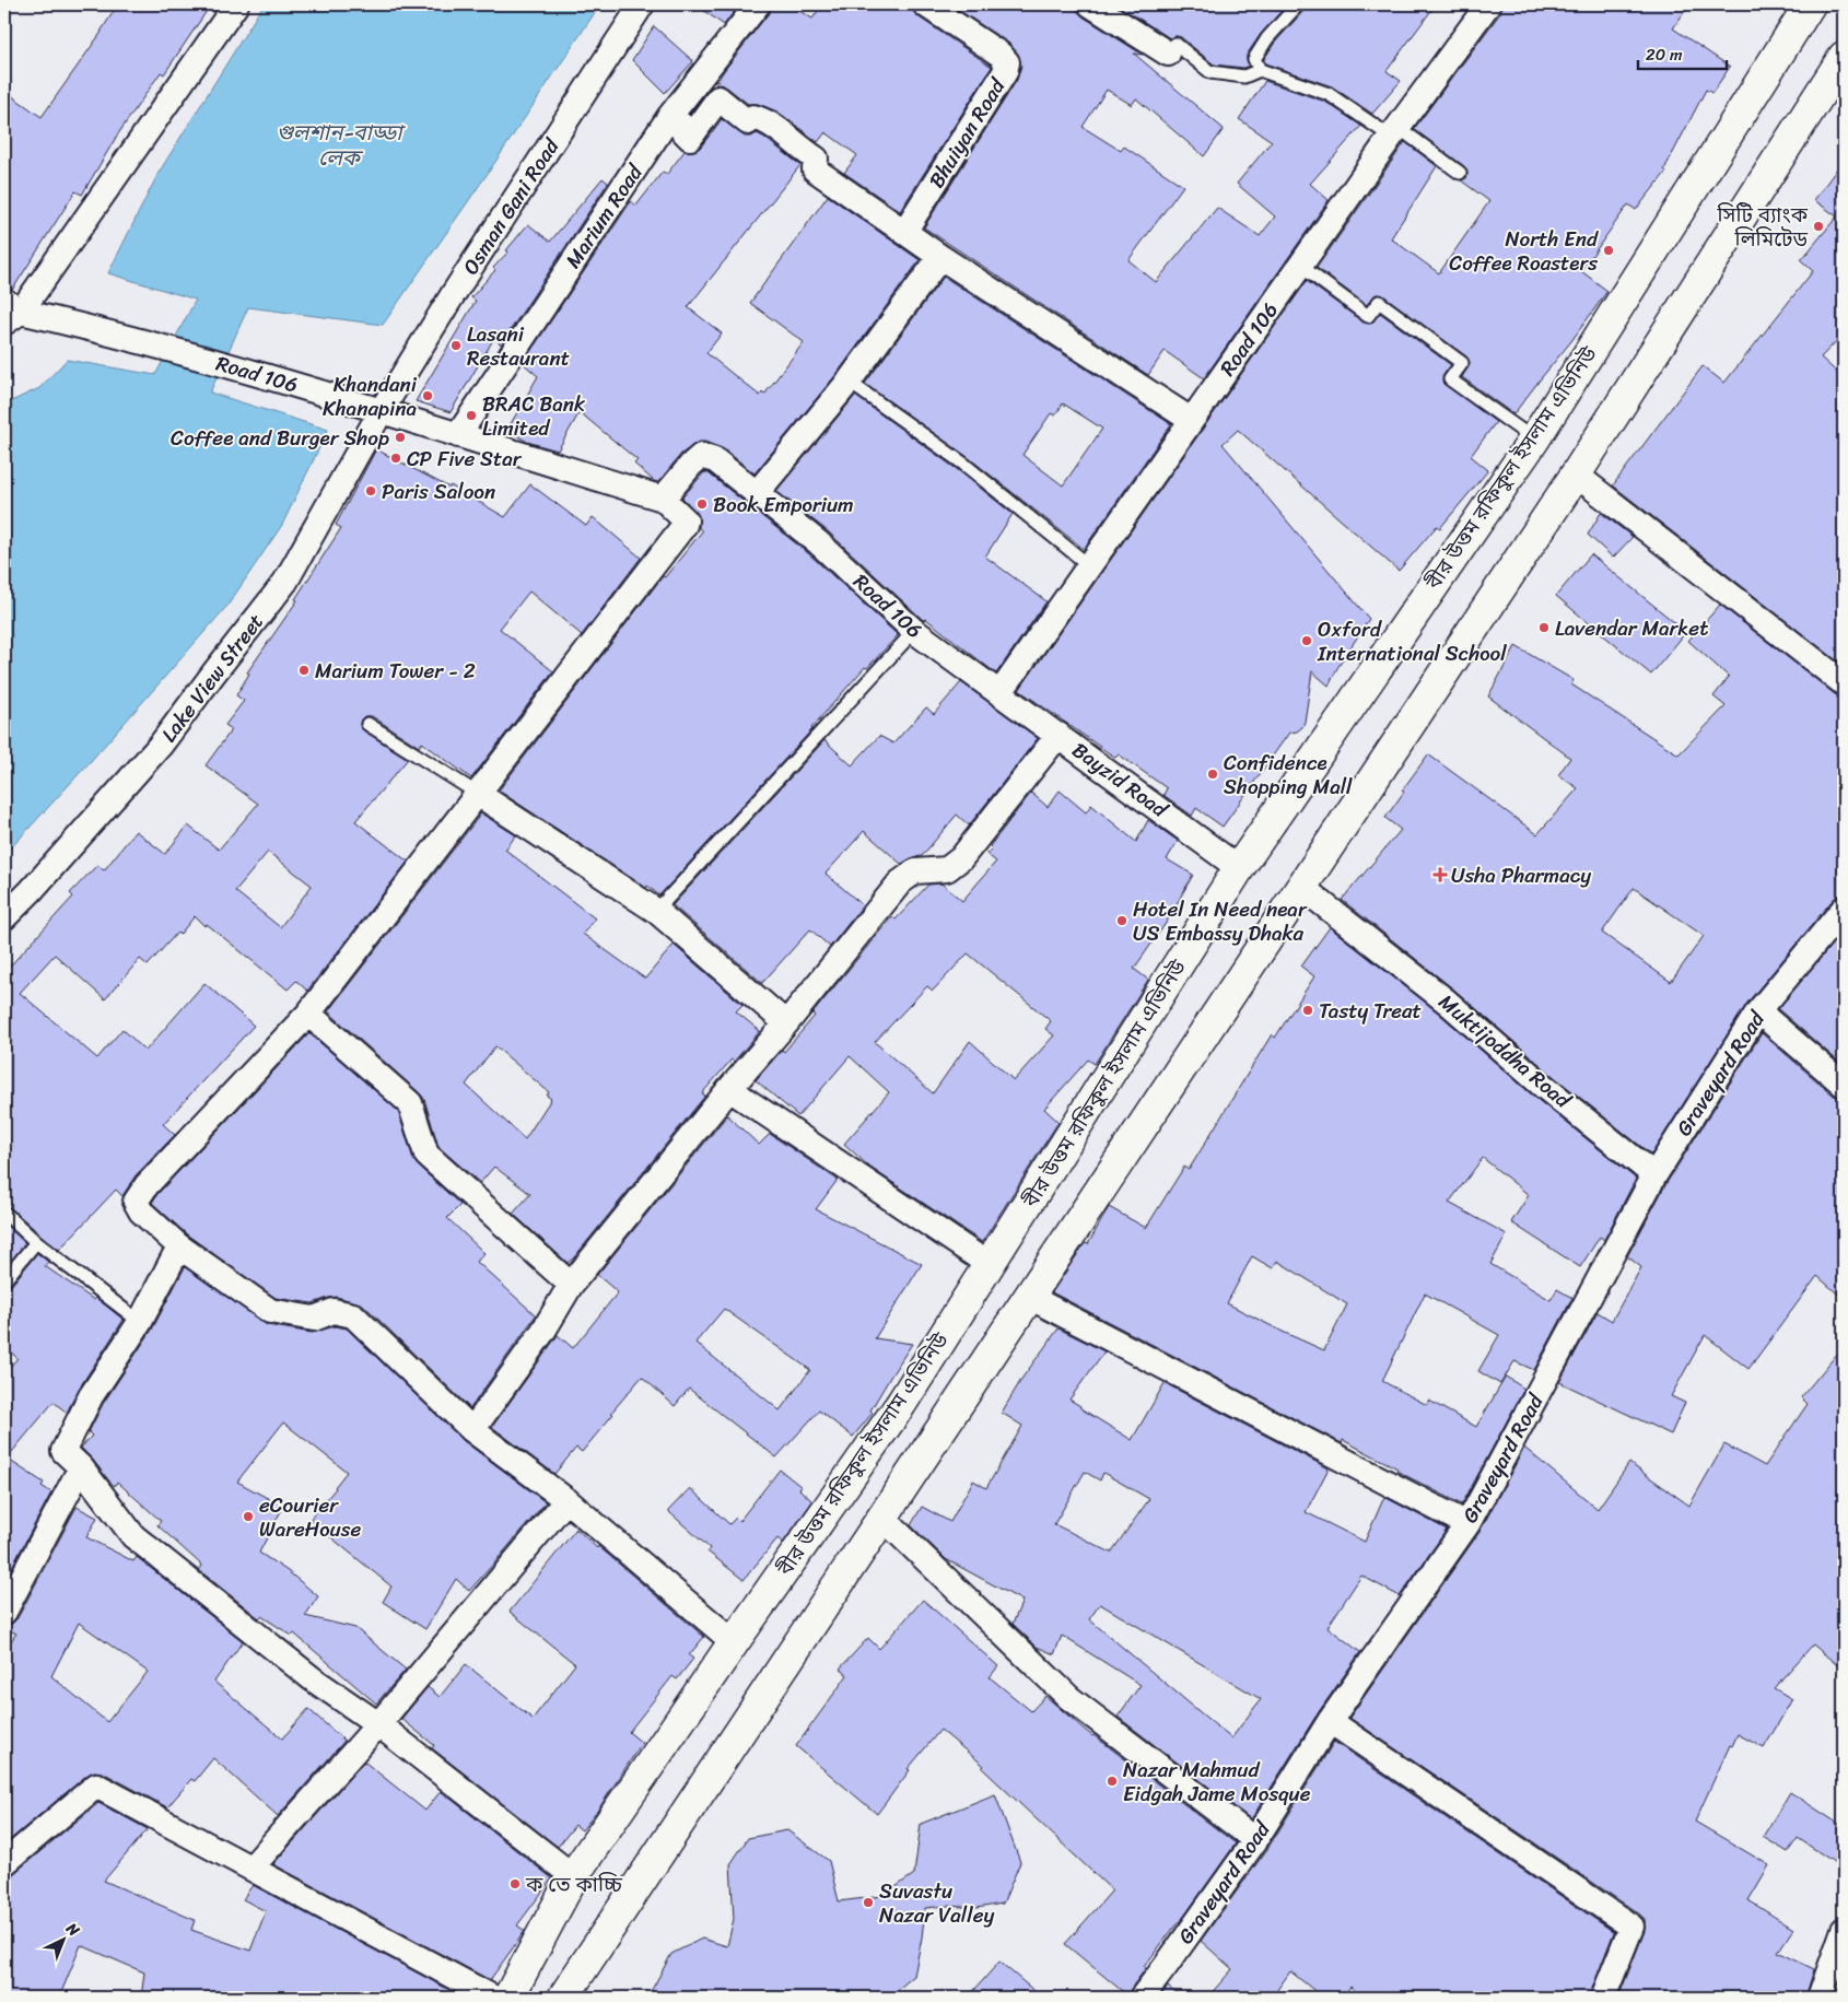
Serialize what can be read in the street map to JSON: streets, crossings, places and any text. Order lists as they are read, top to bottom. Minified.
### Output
{"streets":{"main road":["বীর উত্তম রফিকুল ইসলাম এভিনিউ"],"street":["Bhuiyan Road","Osman Gani Road","Marium Road","Road 106","Lake View Street","Bayzid Road","Muktijoddha Road","Graveyard Road"]},"crossings":[["Osman Gani Road","Road 106"],["Osman Gani Road","Lake View Street"],["Marium Road","Road 106"],["Road 106","Lake View Street"],["Road 106","Bayzid Road"],["বীর উত্তম রফিকুল ইসলাম এভিনিউ","Bayzid Road"],["Muktijoddha Road","Graveyard Road"]],"water":["গুলশান-বাড্ডা লেক"],"places":{"other":["সিটি ব্যাংক লিমিটেড","North End Coffee Roasters","Lasani Restaurant","Khandani Khanapina","BRAC Bank Limited","Coffee and Burger Shop","CP Five Star","Paris Saloon","Book Emporium","Lavendar Market","Oxford International School","Marium Tower - 2","Confidence Shopping Mall","Hotel In Need near US Embassy Dhaka","Tasty Treat","eCourier WareHouse","Nazar Mahmud Eidgah Jame Mosque","ক তে কাচ্চি","Suvastu Nazar Valley"],"health":["Usha Pharmacy"]},"scale_bar":"20 m","north":"top right"}
